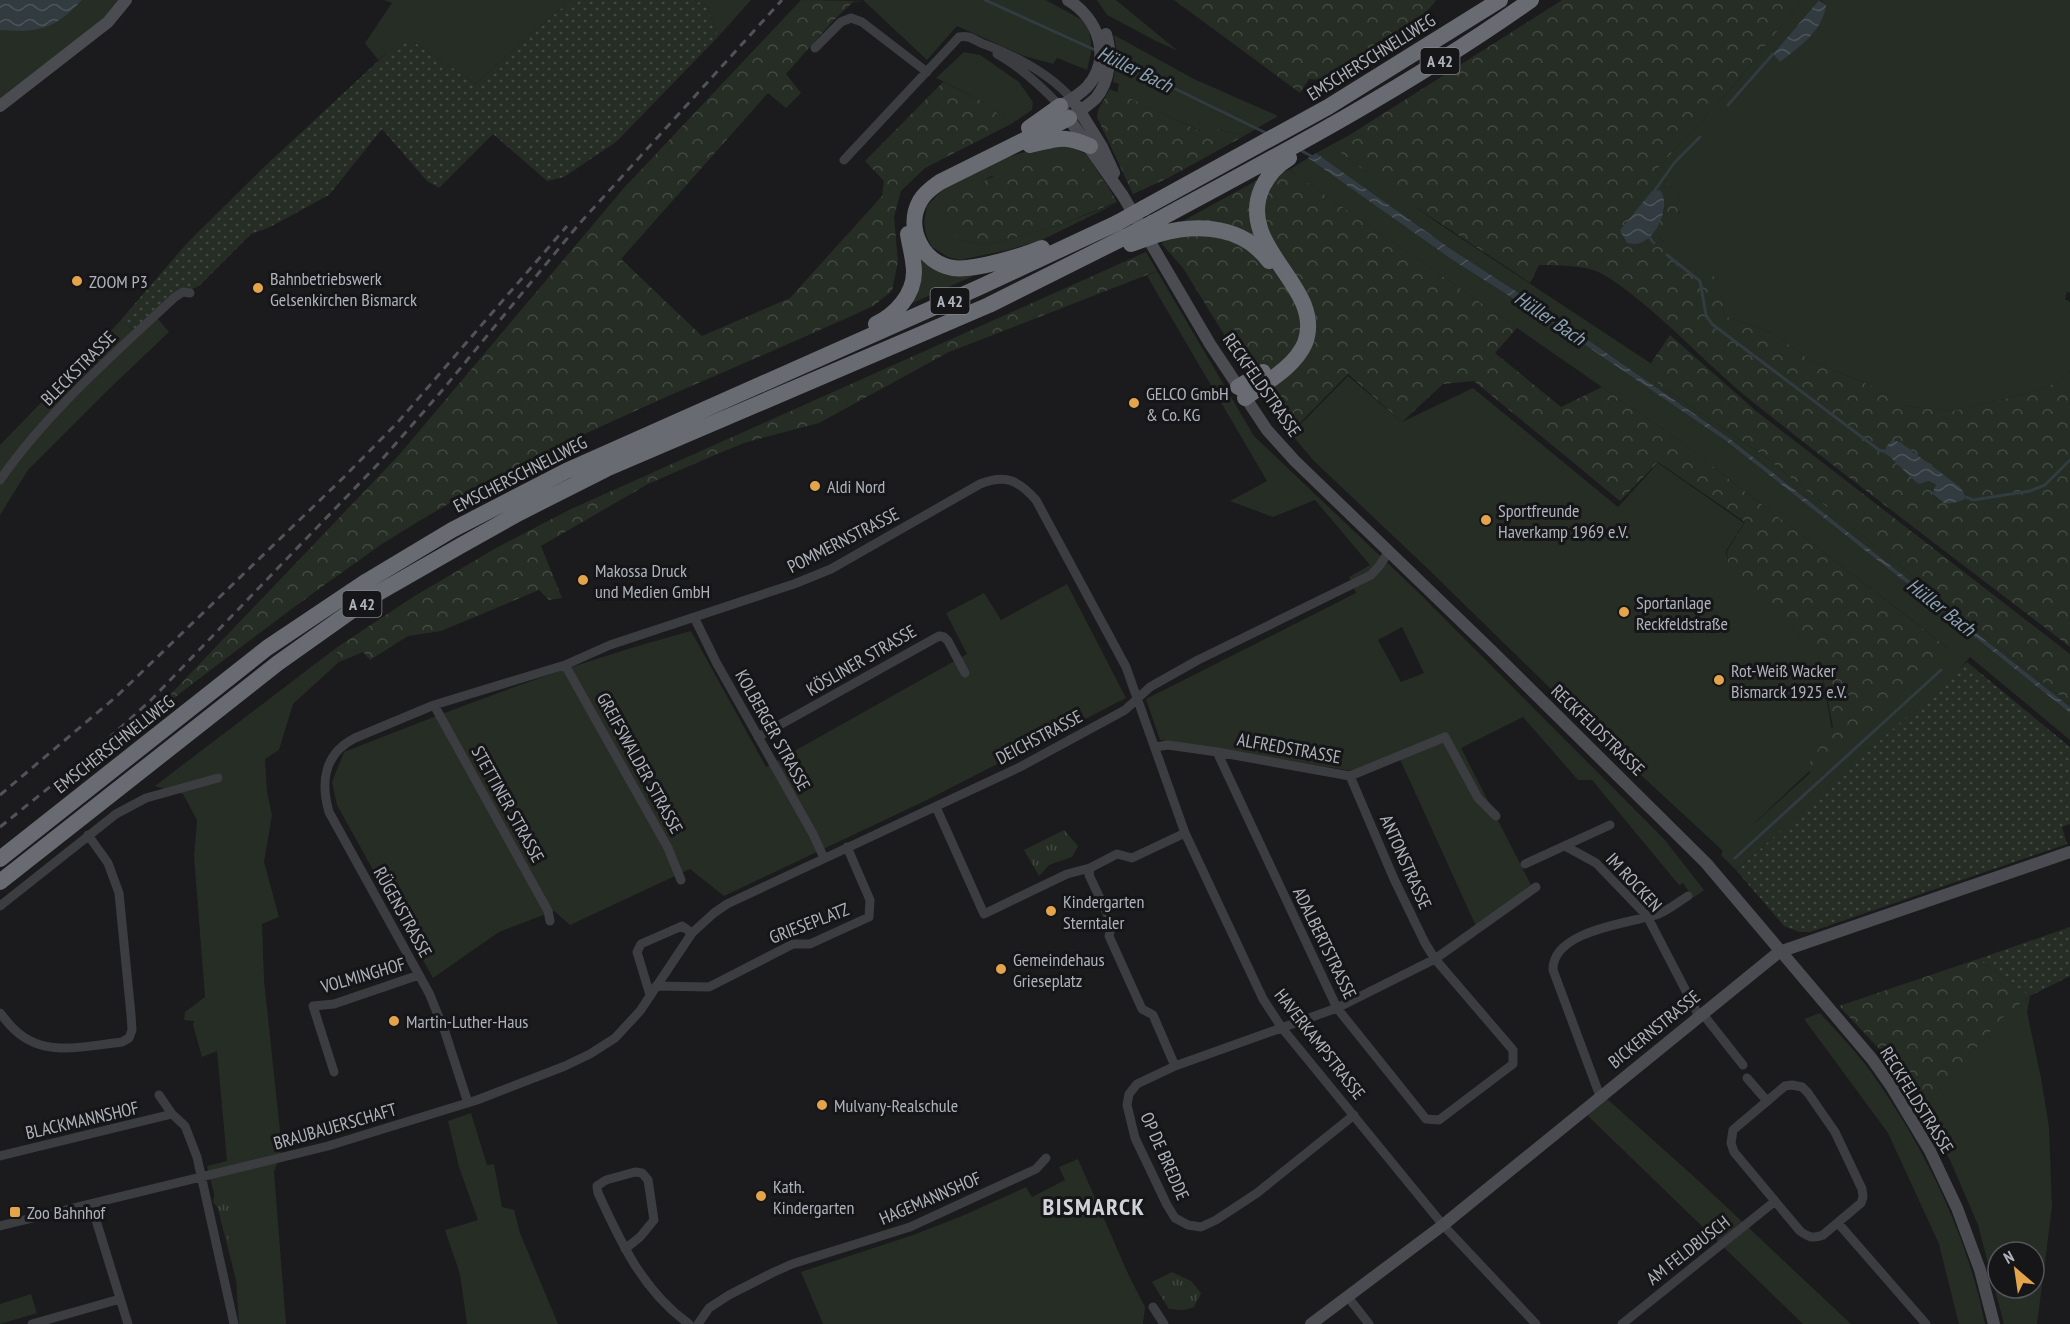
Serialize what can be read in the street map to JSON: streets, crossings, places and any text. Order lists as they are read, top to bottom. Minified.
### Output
{"streets":{"highway":["EMSCHERSCHNELLWEG","A 42"],"street":["BLECKSTRASSE","RECKFELDSTRASSE","POMMERNSTRASSE","KÖSLINER STRASSE","KOLBERGER STRASSE","DEICHSTRASSE","ALFREDSTRASSE","GREIFSWALDER STRASSE","STETTINER STRASSE","ANTONSTRASSE","IM ROCKEN","RÜGENSTRASSE","GRIESEPLATZ","ADALBERTSTRASSE","VOLMINGHOF","BICKERNSTRASSE","HAVERKAMPSTRASSE","BLACKMANNSHOF","BRAUBAUERSCHAFT","OP DE BREDDE","HAGEMANNSHOF","AM FELDBUSCH"]},"crossings":[["EMSCHERSCHNELLWEG","A 42"],["RECKFELDSTRASSE","DEICHSTRASSE"],["RECKFELDSTRASSE","BICKERNSTRASSE"],["POMMERNSTRASSE","KOLBERGER STRASSE"],["POMMERNSTRASSE","DEICHSTRASSE"],["POMMERNSTRASSE","GREIFSWALDER STRASSE"],["POMMERNSTRASSE","STETTINER STRASSE"],["POMMERNSTRASSE","RÜGENSTRASSE"],["POMMERNSTRASSE","HAVERKAMPSTRASSE"],["KÖSLINER STRASSE","KOLBERGER STRASSE"],["KOLBERGER STRASSE","DEICHSTRASSE"],["DEICHSTRASSE","GRIESEPLATZ"],["DEICHSTRASSE","HAVERKAMPSTRASSE"],["DEICHSTRASSE","BRAUBAUERSCHAFT"],["ALFREDSTRASSE","ANTONSTRASSE"],["ALFREDSTRASSE","ADALBERTSTRASSE"],["ALFREDSTRASSE","HAVERKAMPSTRASSE"],["ANTONSTRASSE","ADALBERTSTRASSE"],["IM ROCKEN","BICKERNSTRASSE"],["RÜGENSTRASSE","VOLMINGHOF"],["RÜGENSTRASSE","BRAUBAUERSCHAFT"],["BICKERNSTRASSE","HAVERKAMPSTRASSE"],["HAVERKAMPSTRASSE","OP DE BREDDE"],["BLACKMANNSHOF","BRAUBAUERSCHAFT"]],"districts":["BISMARCK"],"water":["Hüller Bach"],"places":{"other":["ZOOM P3","Bahnbetriebswerk Gelsenkirchen Bismarck","GELCO GmbH & Co. KG","Aldi Nord","Sportfreunde Haverkamp 1969 e.V.","Makossa Druck und Medien GmbH","Sportanlage Reckfeldstraße","Rot-Weiß Wacker Bismarck 1925 e.V.","Kindergarten Sterntaler","Gemeindehaus Grieseplatz","Martin-Luther-Haus","Mulvany-Realschule","Kath. Kindergarten"],"transit":["Zoo Bahnhof"]},"north":"top left"}
